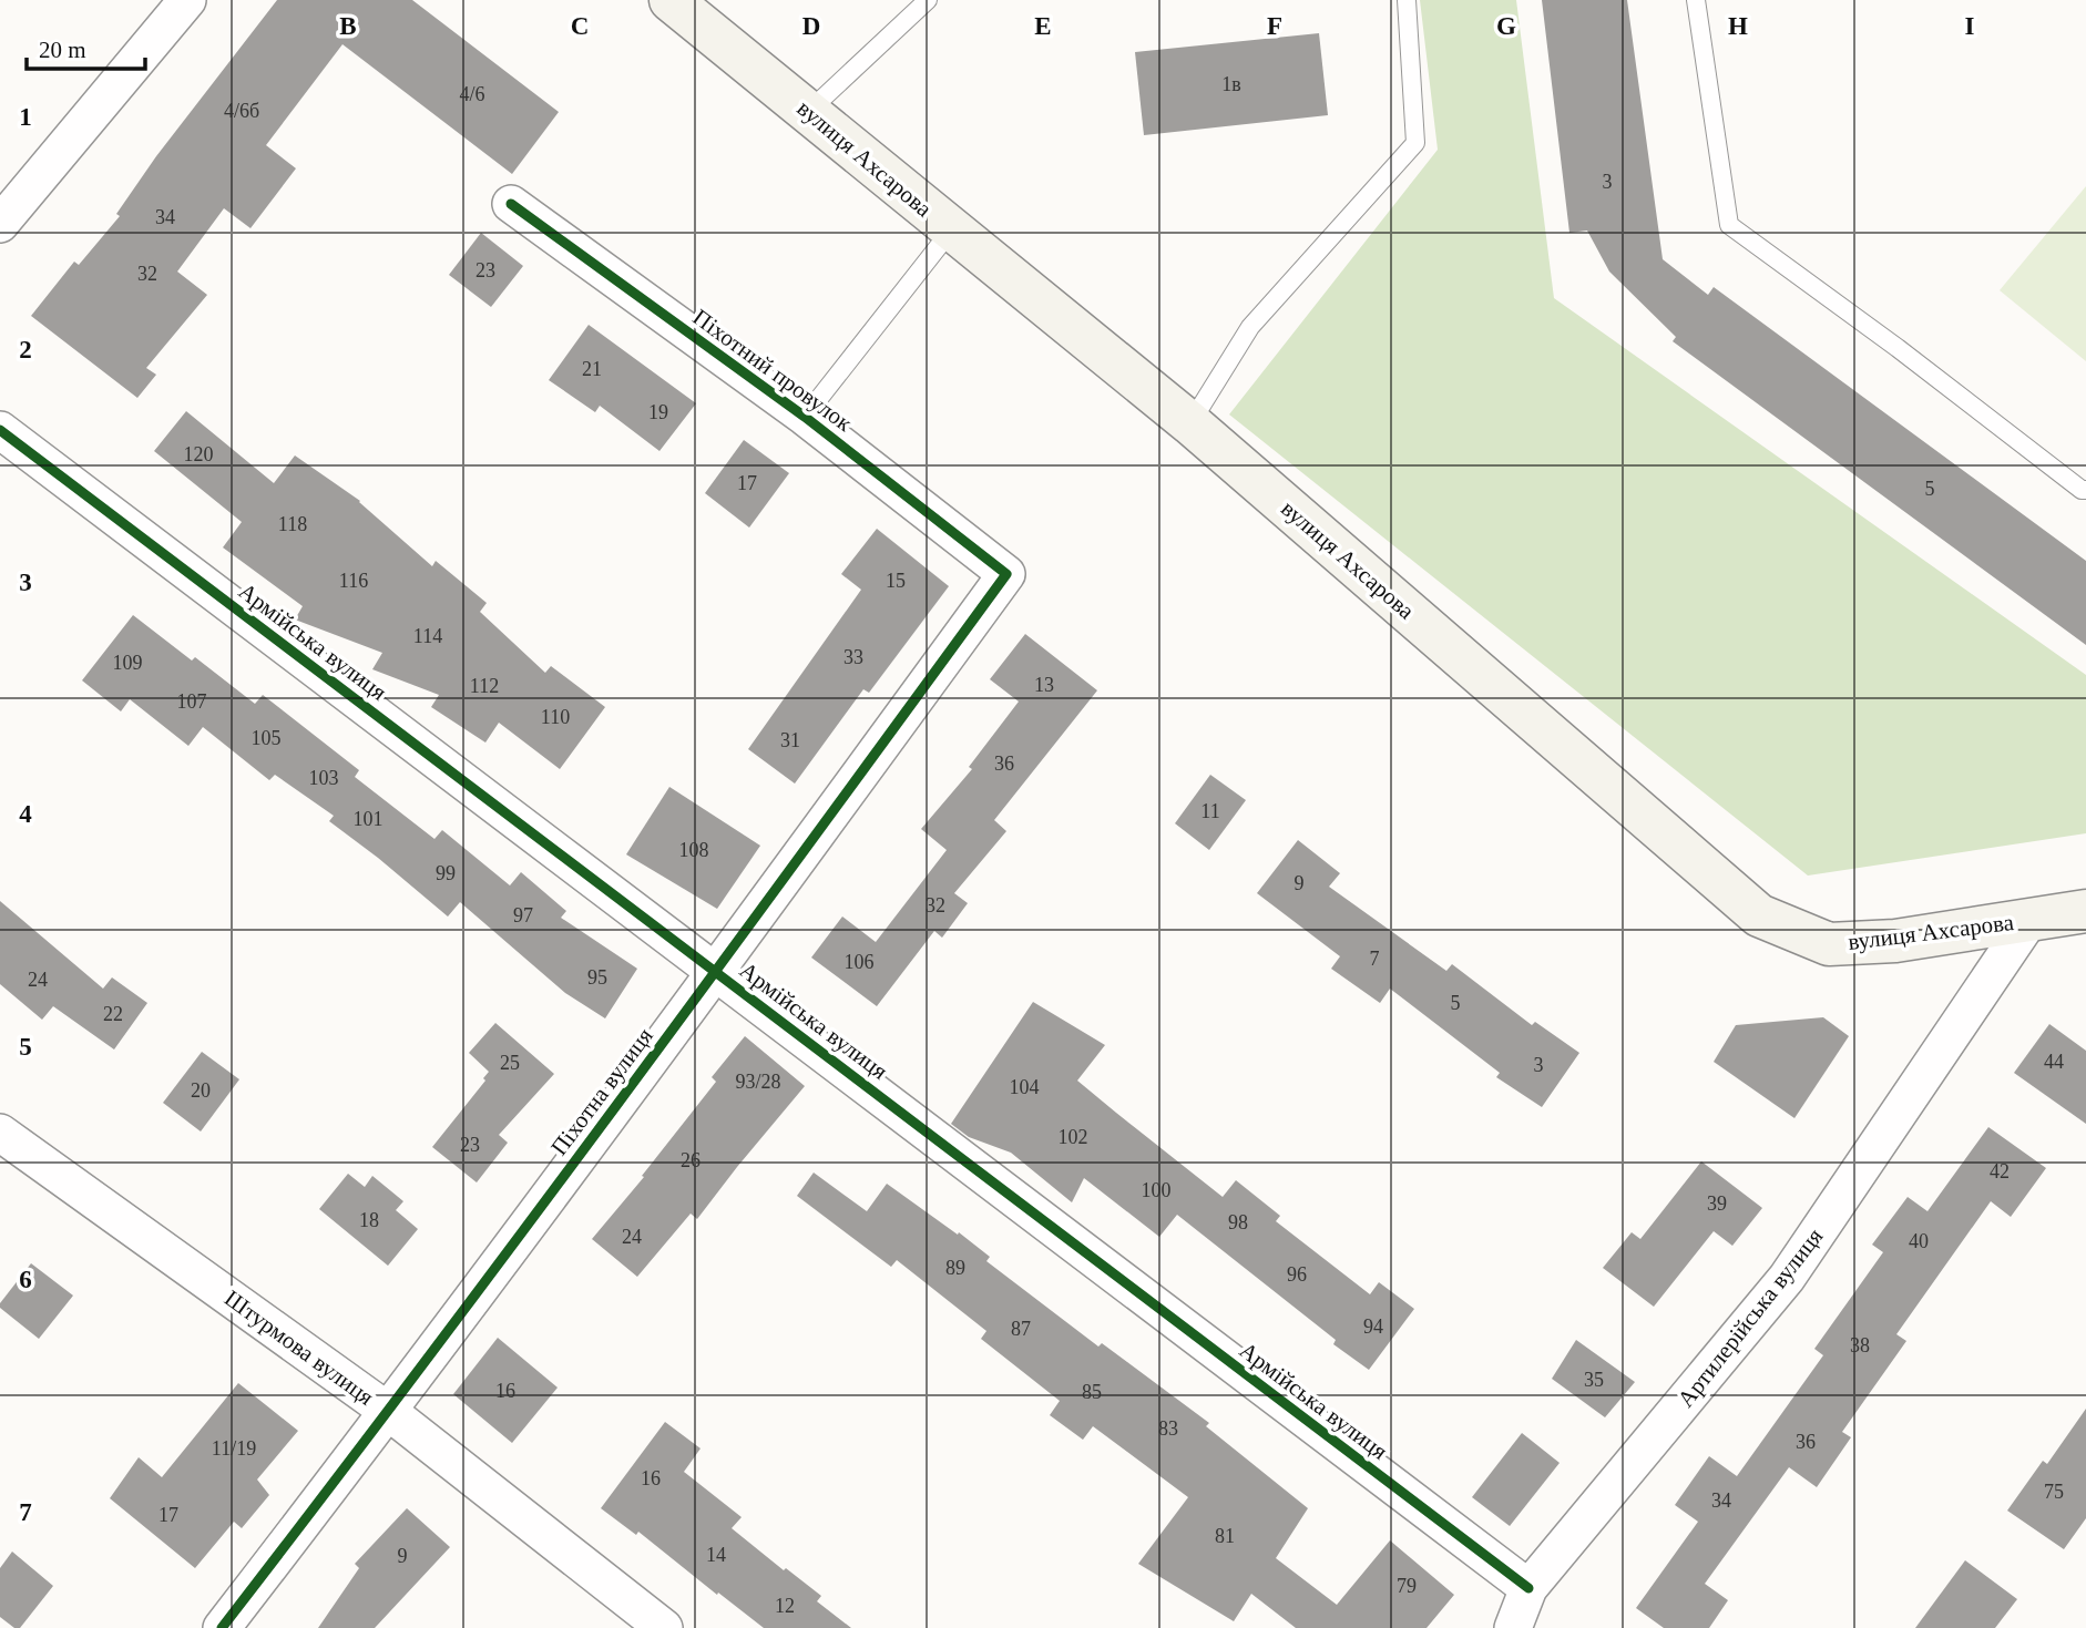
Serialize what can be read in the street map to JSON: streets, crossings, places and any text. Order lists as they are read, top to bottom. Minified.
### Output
{"streets":{"street":["вулиця Ахсарова","Піхотний провулок","Армійська вулиця","Піхотна вулиця","Артилерійська вулиця","Штурмова вулиця"]},"crossings":[["вулиця Ахсарова","Артилерійська вулиця"],["Піхотний провулок","Піхотна вулиця"],["Армійська вулиця","Піхотна вулиця"],["Армійська вулиця","Артилерійська вулиця"],["Піхотна вулиця","Штурмова вулиця"]],"house_numbers":["1в","4/6","4/6б","3","34","23","32","21","19","120","17","5","118","116","15","114","33","109","13","112","107","110","105","31","36","103","11","101","108","99","9","32","97","7","106","95","24","5","22","44","25","3","93/28","104","20","102","23","26","42","100","39","18","98","24","40","89","96","94","87","38","35","16","85","83","36","11/19","16","75","34","17","81","14","9","79","12"],"scale_bar":"20 m","grid":{"columns":["B","C","D","E","F","G","H","I"],"rows":["1","2","3","4","5","6","7"]}}
